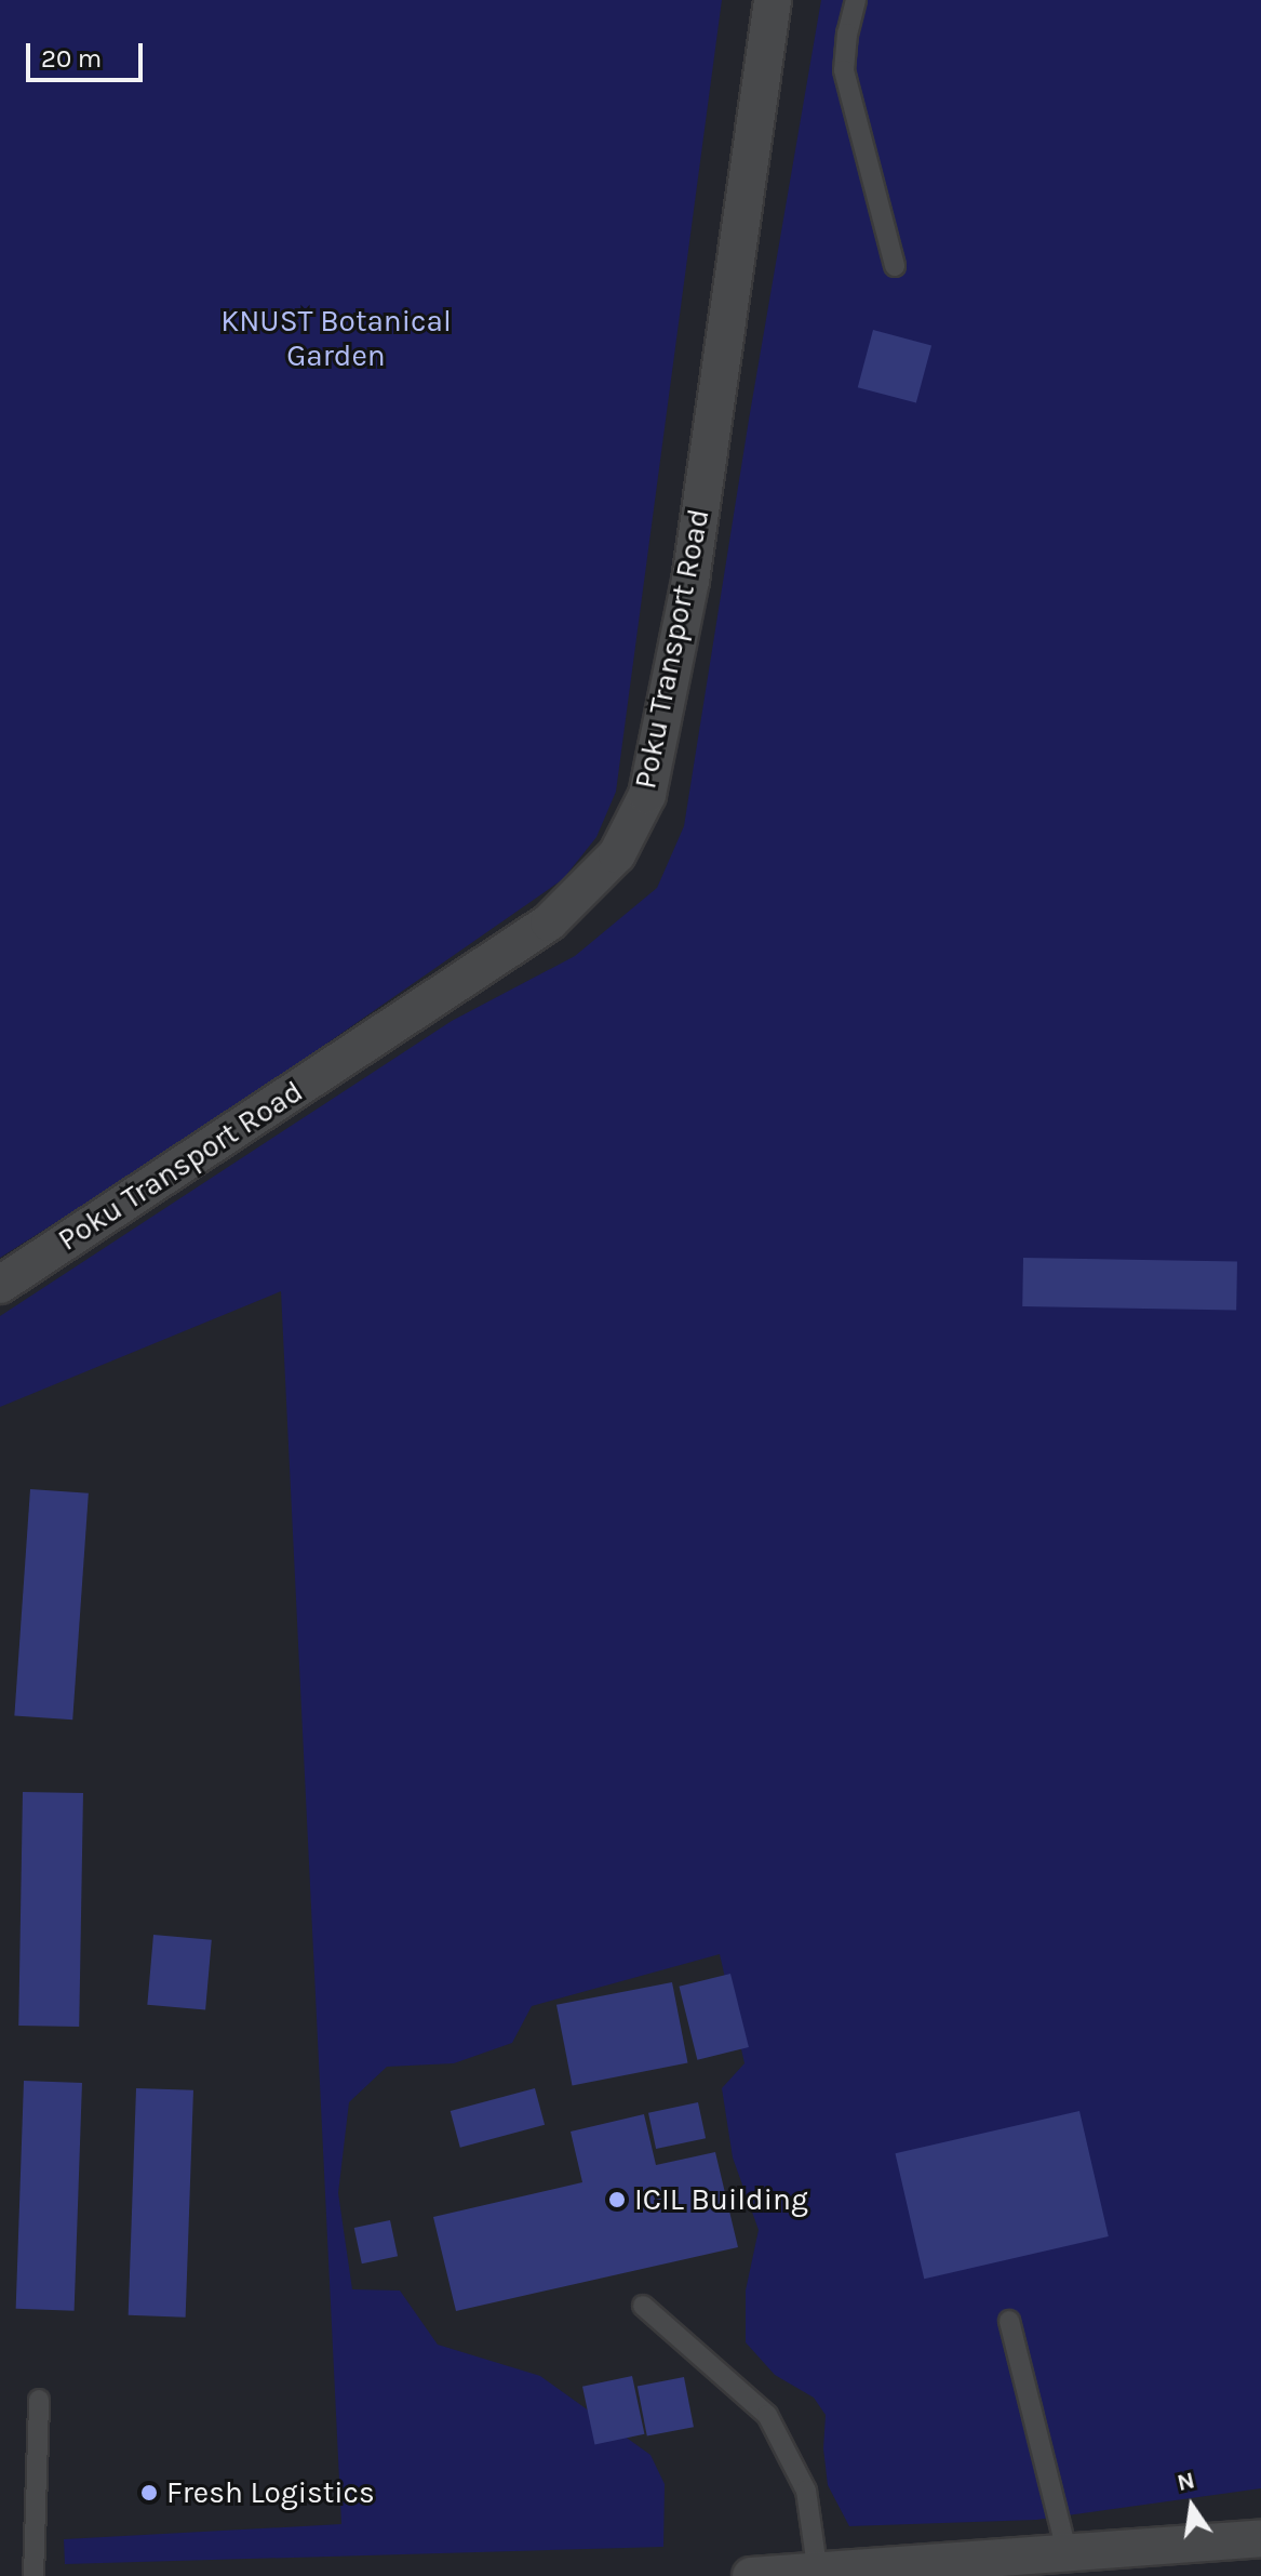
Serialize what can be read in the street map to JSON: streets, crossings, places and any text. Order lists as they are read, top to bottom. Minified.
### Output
{"streets":{"street":["Poku Transport Road"]},"parks":["KNUST Botanical Garden"],"places":["ICIL Building","Fresh Logistics"],"scale_bar":"20 m","north":"top"}
